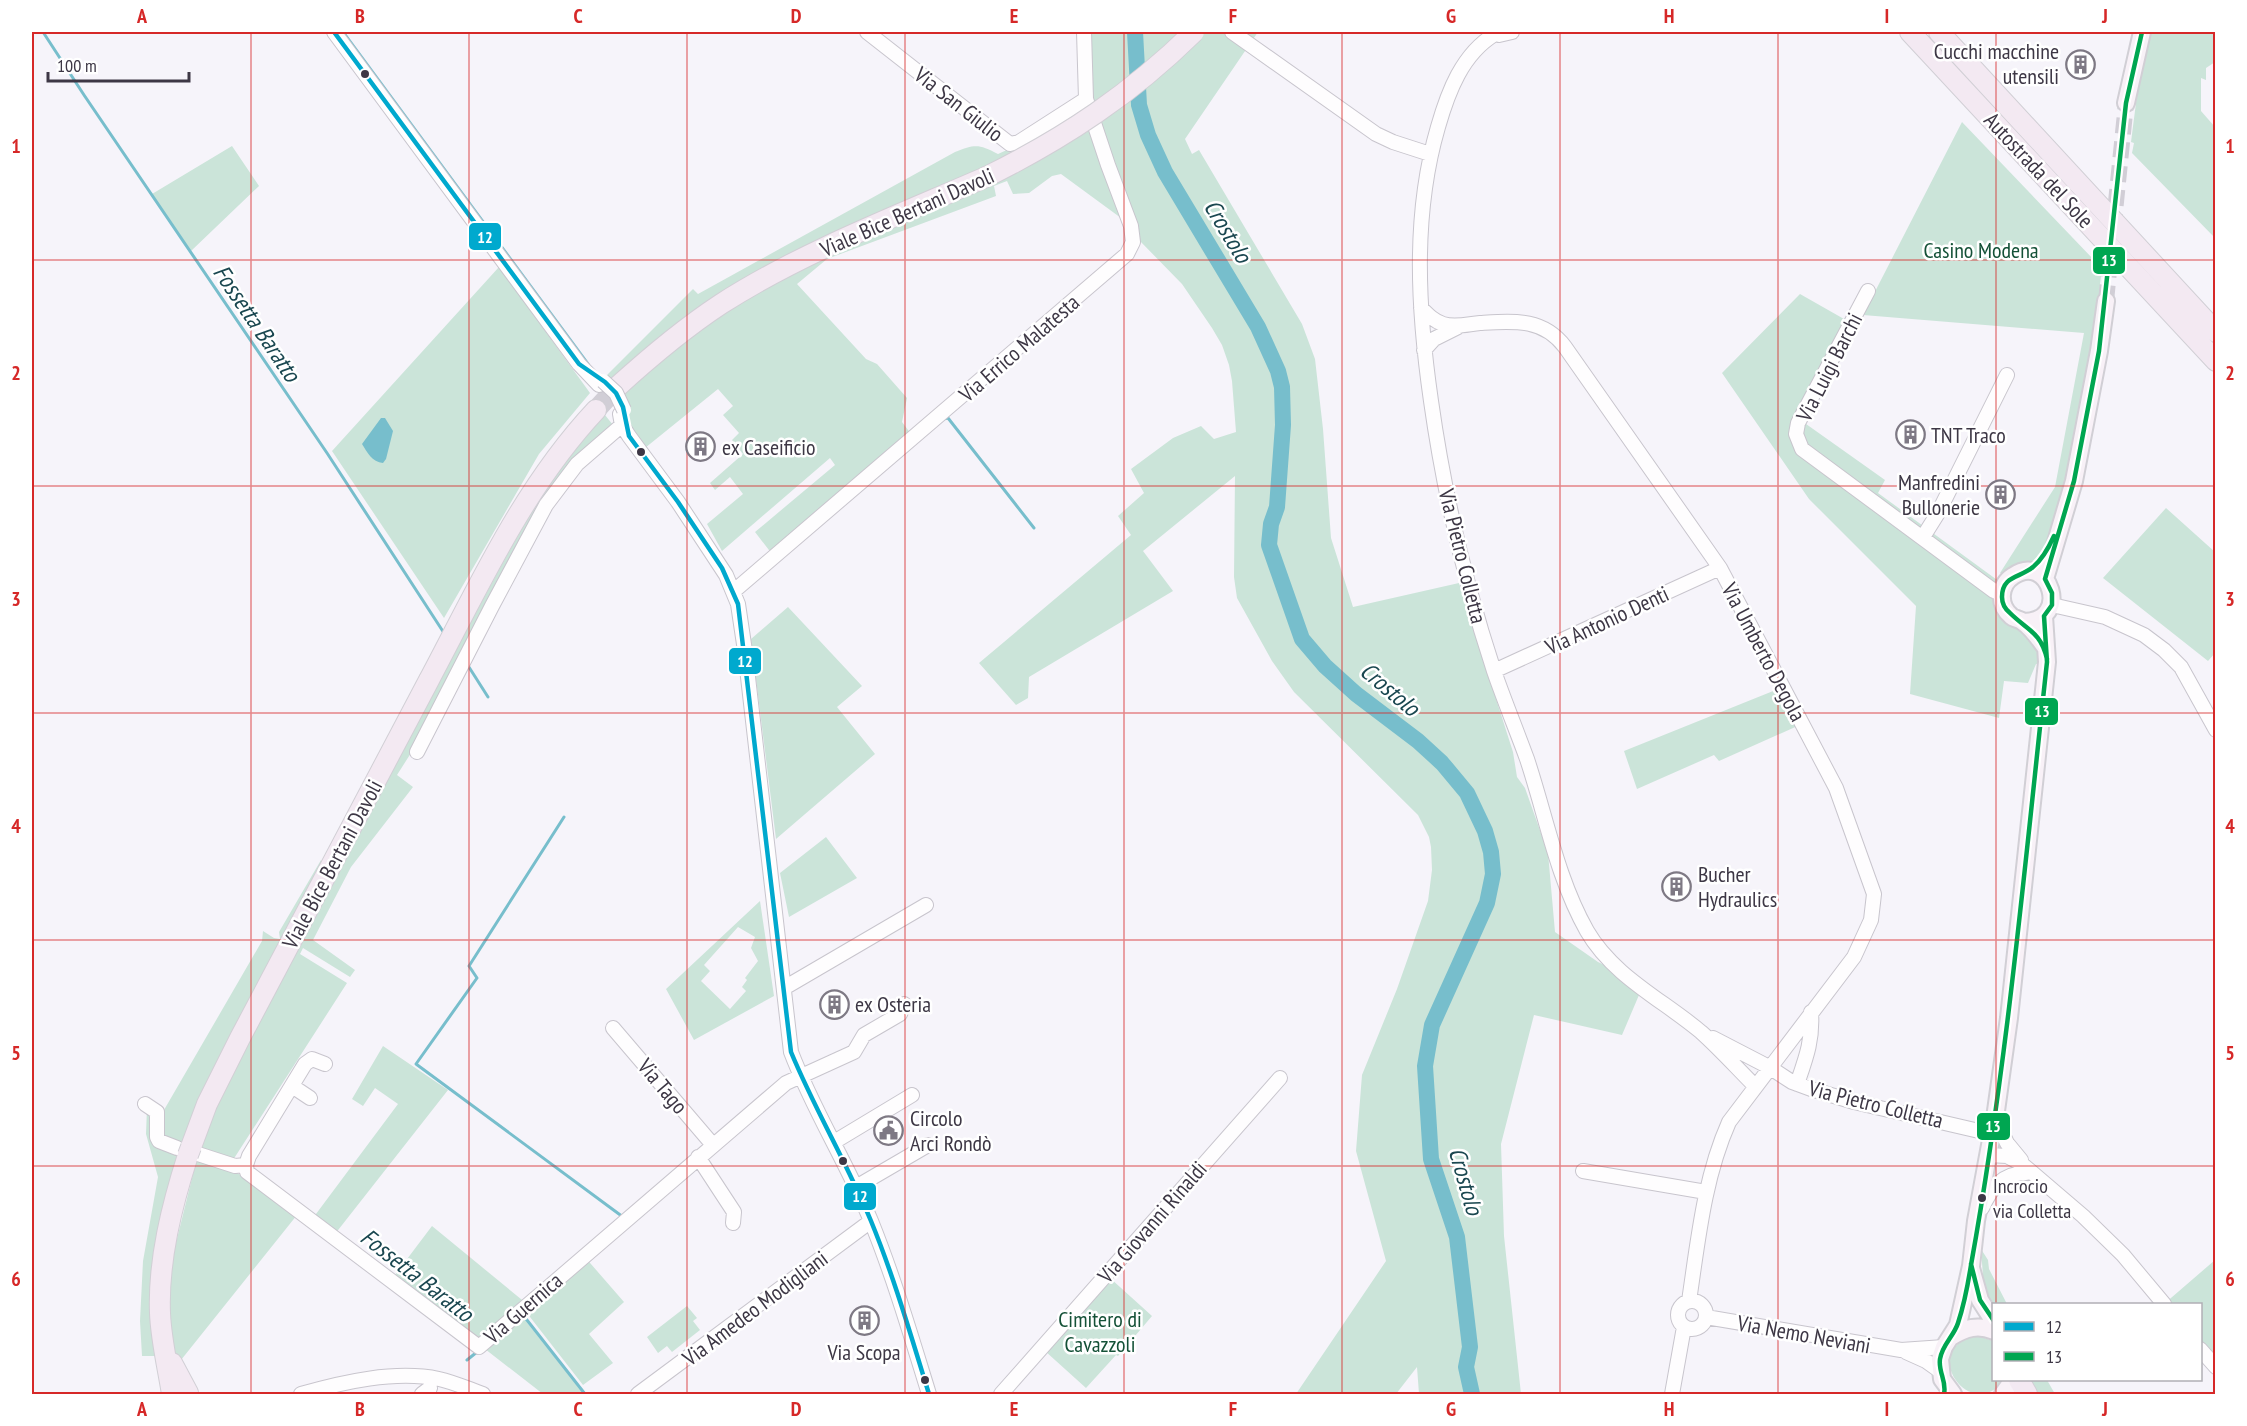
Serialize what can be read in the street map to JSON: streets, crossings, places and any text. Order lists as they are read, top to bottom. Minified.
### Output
{"streets":{"highway":["Autostrada del Sole","Viale Bice Bertani Davoli"],"street":["Via San Giulio","Via Errico Malatesta","Via Luigi Barchi","Via Pietro Colletta","Via Antonio Denti","Via Umberto Degola","Via Tago","Via Giovanni Rinaldi","Via Guernica","Via Amedeo Modigliani","Via Nemo Neviani"]},"crossings":[["Via San Giulio","Via Errico Malatesta"],["Via Pietro Colletta","Via Antonio Denti"],["Via Pietro Colletta","Via Umberto Degola"],["Via Antonio Denti","Via Umberto Degola"],["Via Umberto Degola","Via Nemo Neviani"],["Via Tago","Via Guernica"]],"water":["Crostolo","Fossetta Baratto"],"parks":["Casino Modena","Cimitero di Cavazzoli"],"places":{"building":["Cucchi macchine utensili","TNT Traco","ex Caseificio","Manfredini Bullonerie","Bucher Hydraulics","ex Osteria","Via Scopa"],"public building":["Circolo Arci Rondò"],"other":["Incrocio via Colletta"]},"lines":["transit line 12","transit line 13"],"legend":["12","13"],"scale_bar":"100 m","grid":{"columns":["A","B","C","D","E","F","G","H","I","J"],"rows":["1","2","3","4","5","6"]}}
